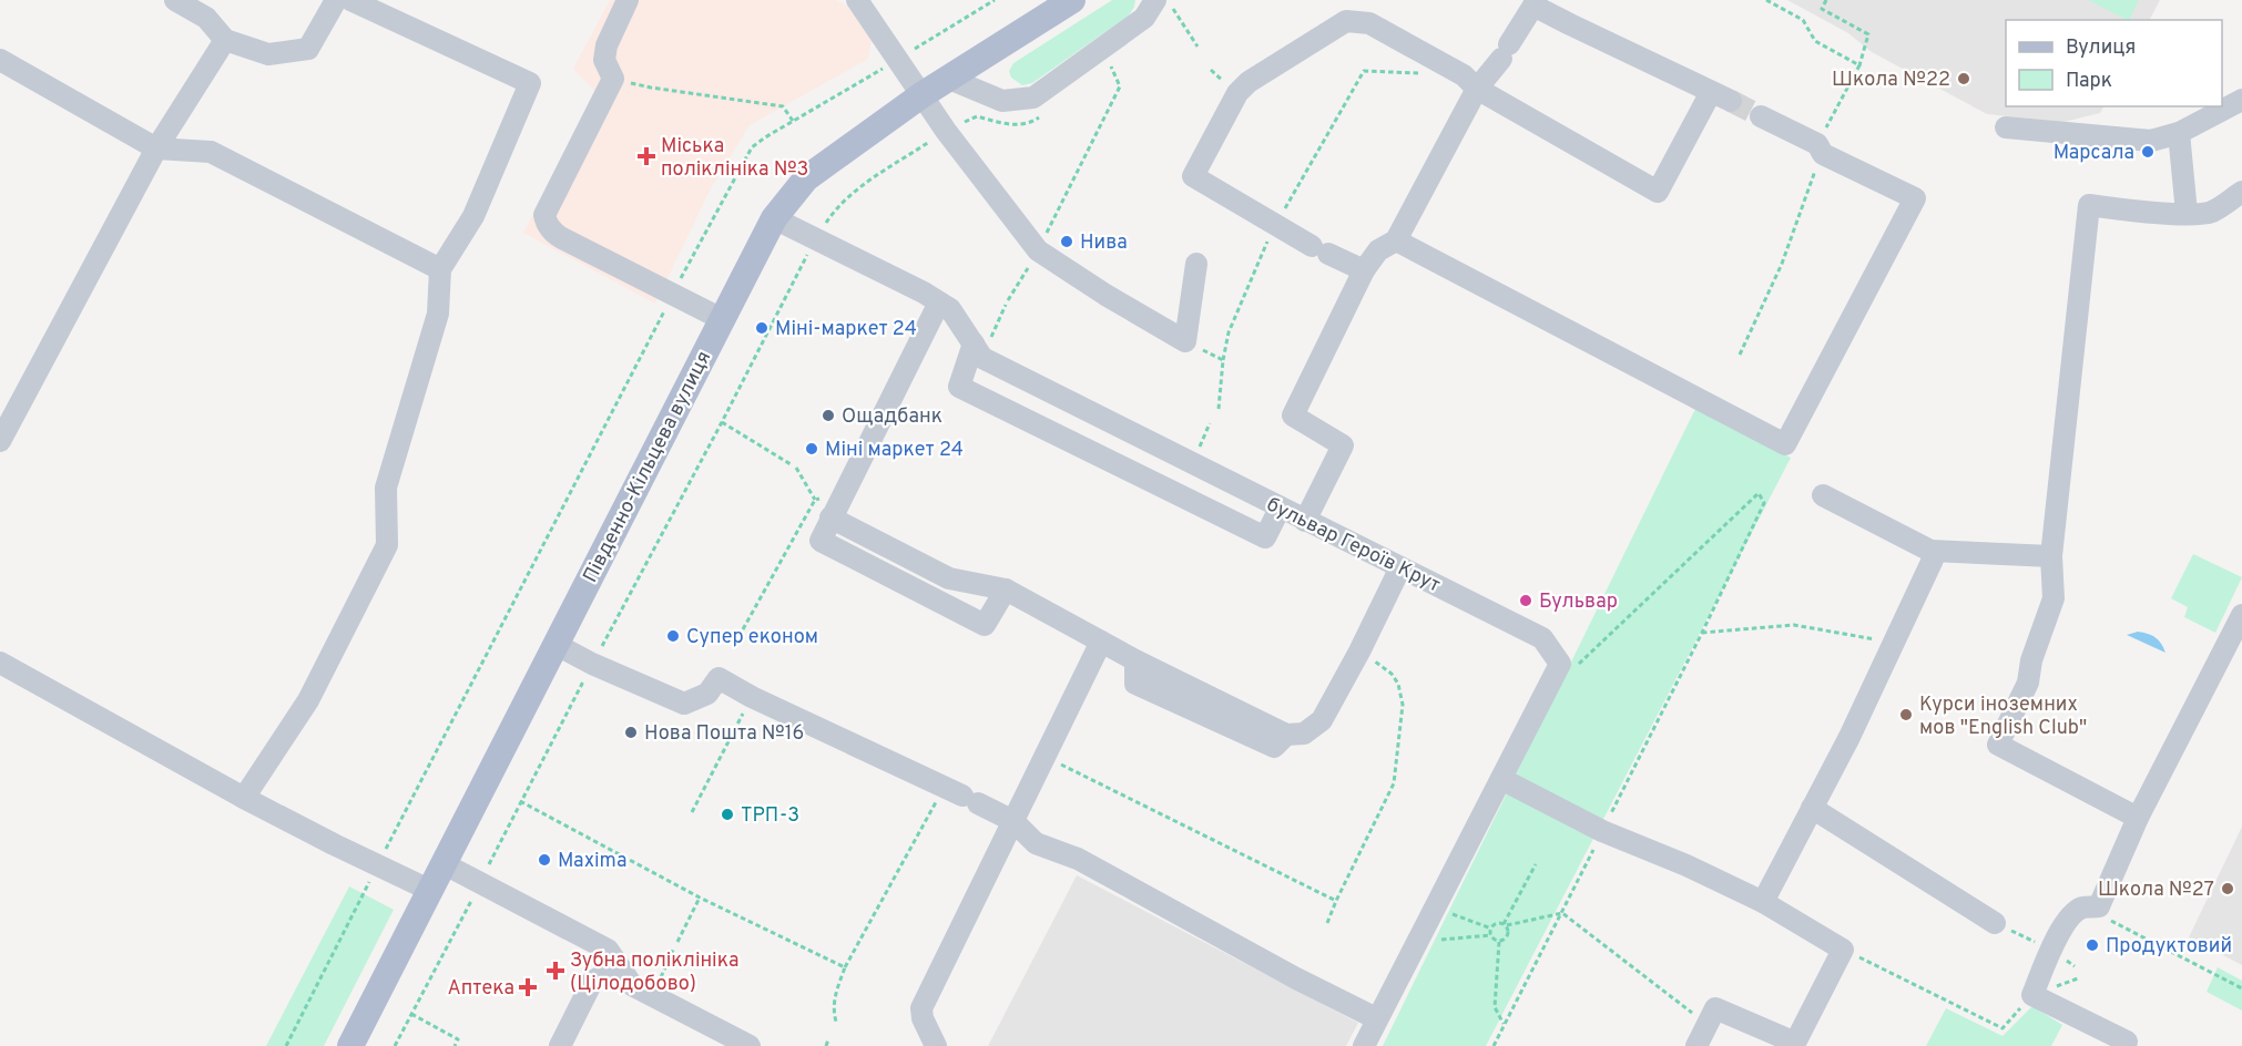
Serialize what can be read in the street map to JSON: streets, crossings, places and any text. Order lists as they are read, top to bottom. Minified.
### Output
{"streets":{"main road":["Південно-Кільцева вулиця"],"street":["бульвар Героїв Крут"]},"crossings":[["Південно-Кільцева вулиця","бульвар Героїв Крут"]],"places":{"other":["Школа №22","Марсала","Нива","Міні-маркет 24","Ощадбанк","Міні маркет 24","Бульвар","Супер економ","Курси іноземних мов \"English Club\"","Нова Пошта №16","ТРП-3","Maxima","Школа №27","Продуктовий"],"health":["Міська поліклініка №3","Зубна поліклініка (Цілодобово)","Аптека"]},"legend":["Вулиця","Парк"]}
